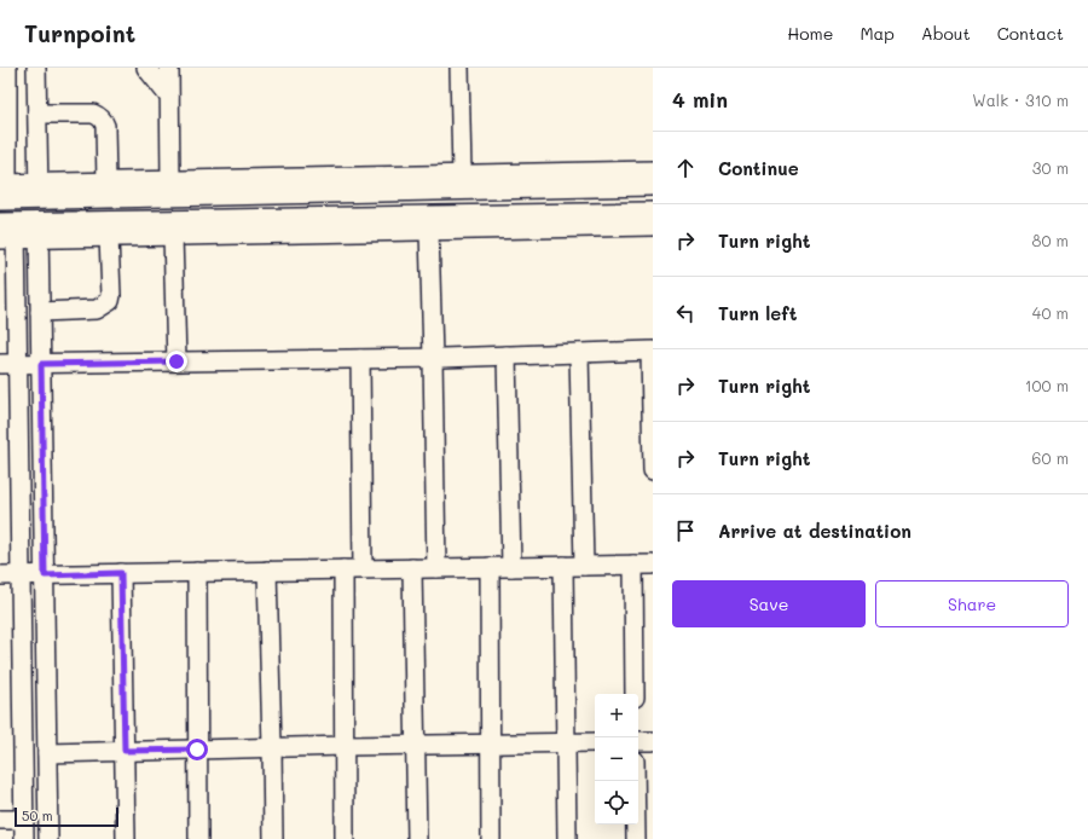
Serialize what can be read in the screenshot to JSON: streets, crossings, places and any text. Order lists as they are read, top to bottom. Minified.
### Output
{"scale_bar":"50 m","page":{"header":"Turnpoint","nav":["Home","Map","About","Contact"],"heading":["4 min","Walk · 310 m"],"list":[["Continue","30 m"],["Turn right","80 m"],["Turn left","40 m"],["Turn right","100 m"],["Turn right","60 m"],"Arrive at destination"],"buttons":["Save","Share"],"map_buttons":["+","−"],"scale":"50 m"}}
